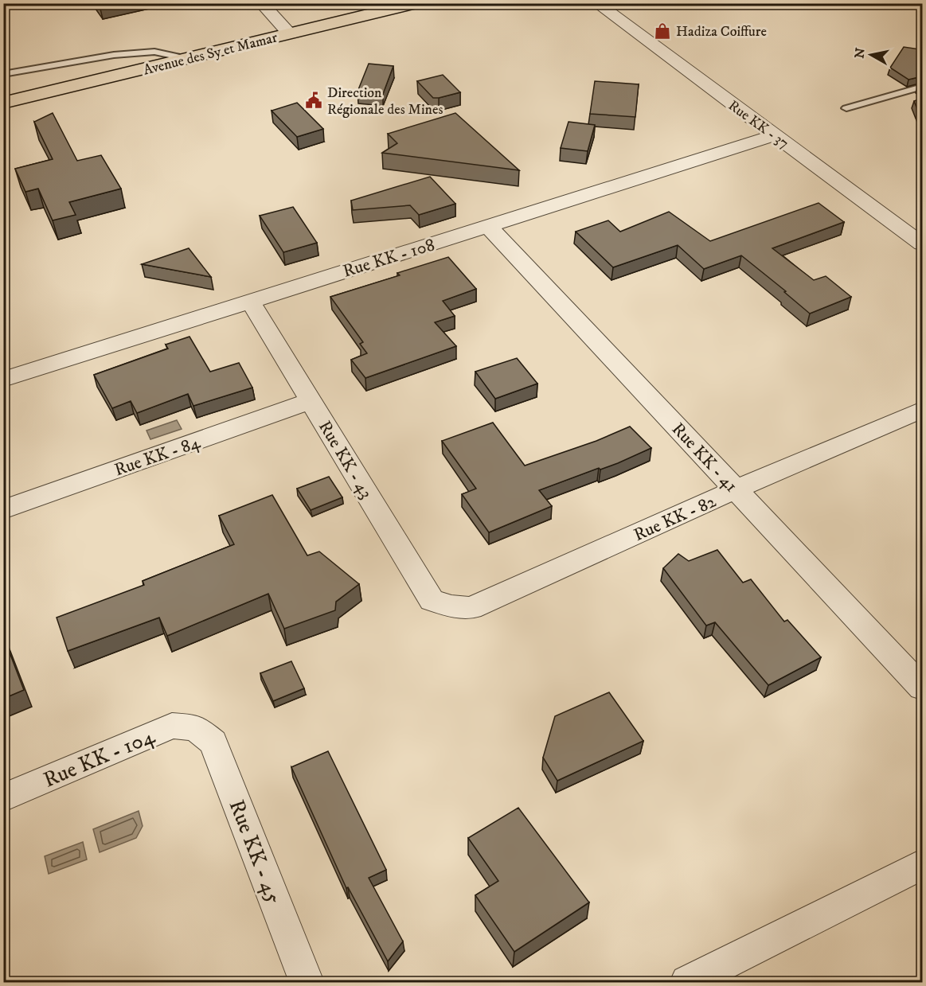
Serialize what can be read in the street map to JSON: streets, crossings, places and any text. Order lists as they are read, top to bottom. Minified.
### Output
{"streets":{"highway":["Avenue des Sy et Mamar"],"street":["Rue KK - 37","Rue KK - 108","Rue KK - 84","Rue KK - 41","Rue KK - 43","Rue KK - 82","Rue KK - 104","Rue KK - 45"]},"crossings":[["Rue KK - 37","Rue KK - 108"],["Rue KK - 108","Rue KK - 41"],["Rue KK - 108","Rue KK - 43"],["Rue KK - 84","Rue KK - 43"],["Rue KK - 41","Rue KK - 82"],["Rue KK - 43","Rue KK - 82"],["Rue KK - 104","Rue KK - 45"]],"places":{"shop":["Hadiza Coiffure"],"public building":["Direction Régionale des Mines"]},"north":"left"}
